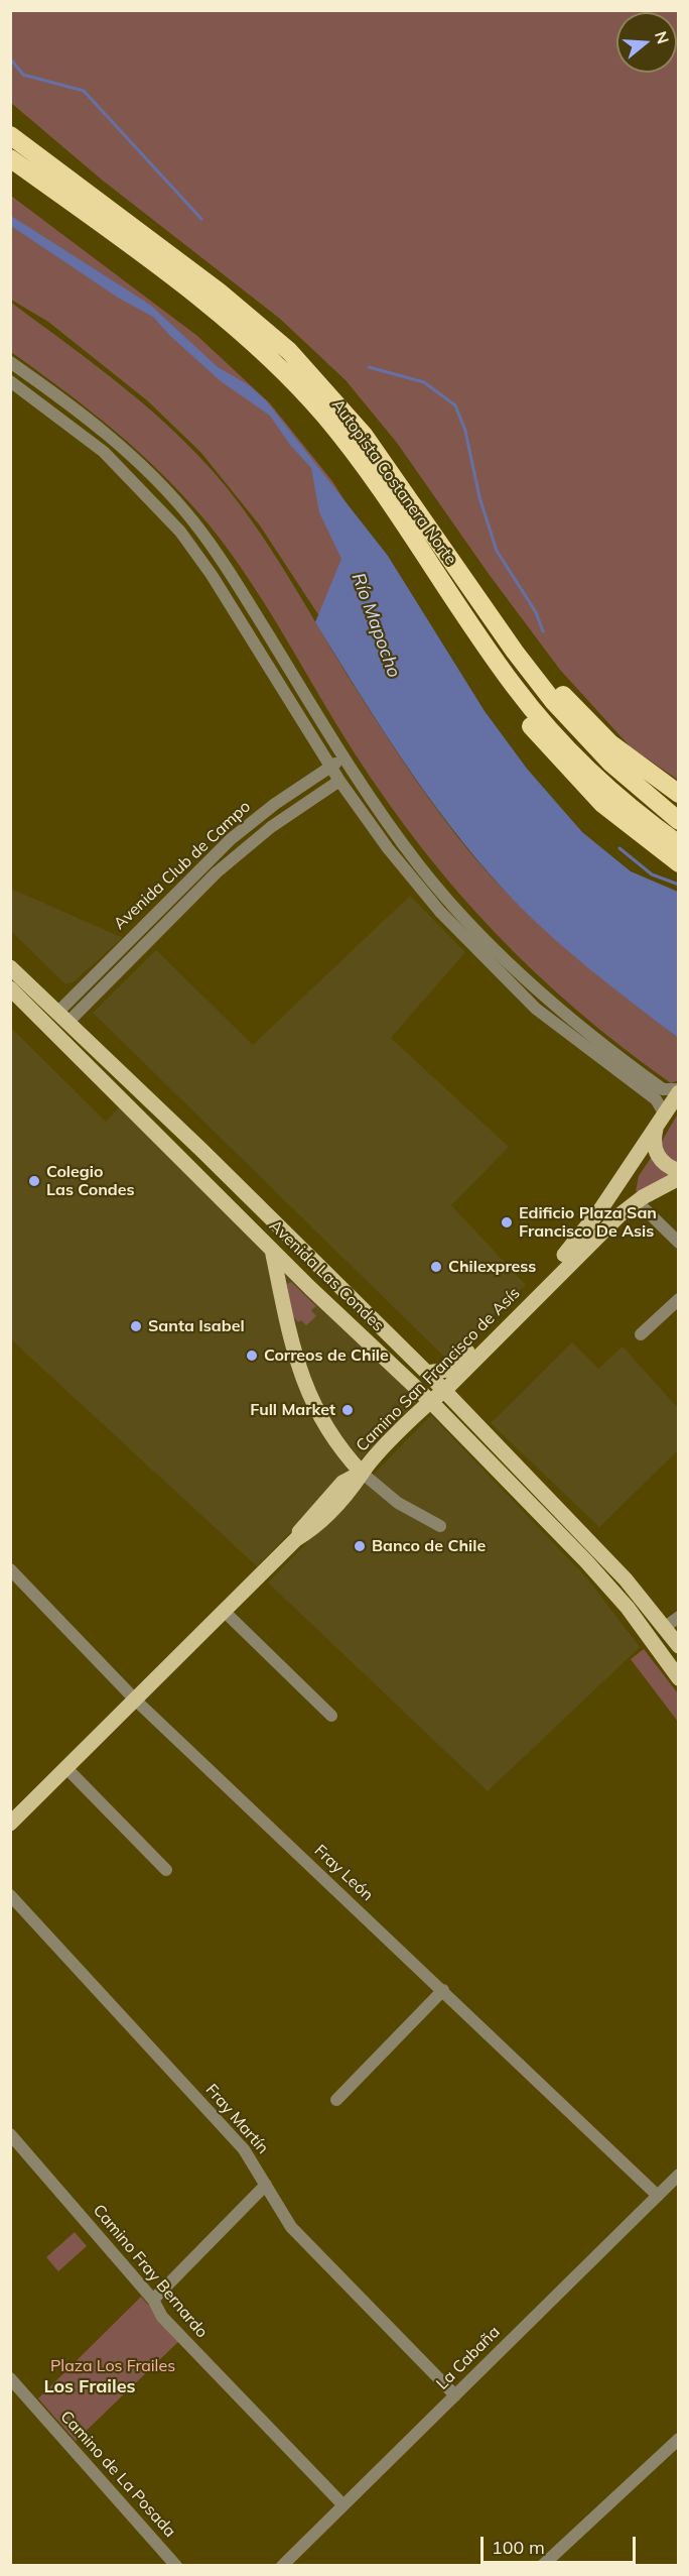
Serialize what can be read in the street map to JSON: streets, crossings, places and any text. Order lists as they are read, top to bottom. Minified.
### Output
{"streets":{"highway":["Autopista Costanera Norte"],"main road":["Avenida Las Condes","Camino San Francisco de Asís"],"street":["Avenida Club de Campo","Fray León","Fray Martín","Camino Fray Bernardo","La Cabaña","Camino de La Posada"]},"crossings":[["Avenida Club de Campo","Avenida Las Condes"],["Avenida Las Condes","Camino San Francisco de Asís"],["Camino San Francisco de Asís","Fray León"],["Fray León","La Cabaña"],["Fray Martín","La Cabaña"],["Camino Fray Bernardo","La Cabaña"]],"districts":["Los Frailes"],"water":["Río Mapocho"],"parks":["Plaza Los Frailes"],"places":["Colegio Las Condes","Edificio Plaza San Francisco De Asis","Chilexpress","Santa Isabel","Correos de Chile","Full Market","Banco de Chile"],"scale_bar":"100 m","north":"right"}
